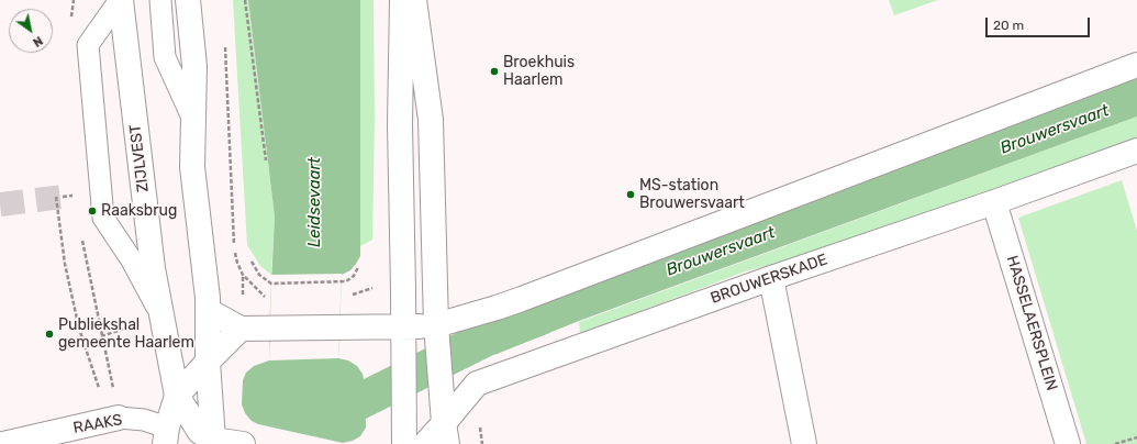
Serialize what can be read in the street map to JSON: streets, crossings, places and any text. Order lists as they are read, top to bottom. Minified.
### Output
{"streets":{"main road":["ZIJLVEST","BROUWERSKADE","HASSELAERSPLEIN","RAAKS"]},"crossings":[["ZIJLVEST","RAAKS"],["BROUWERSKADE","HASSELAERSPLEIN"]],"water":["Brouwersvaart","Leidsevaart"],"places":["Broekhuis Haarlem","MS-station Brouwersvaart","Raaksbrug","Publiekshal gemeente Haarlem"],"scale_bar":"20 m","north":"bottom right"}
